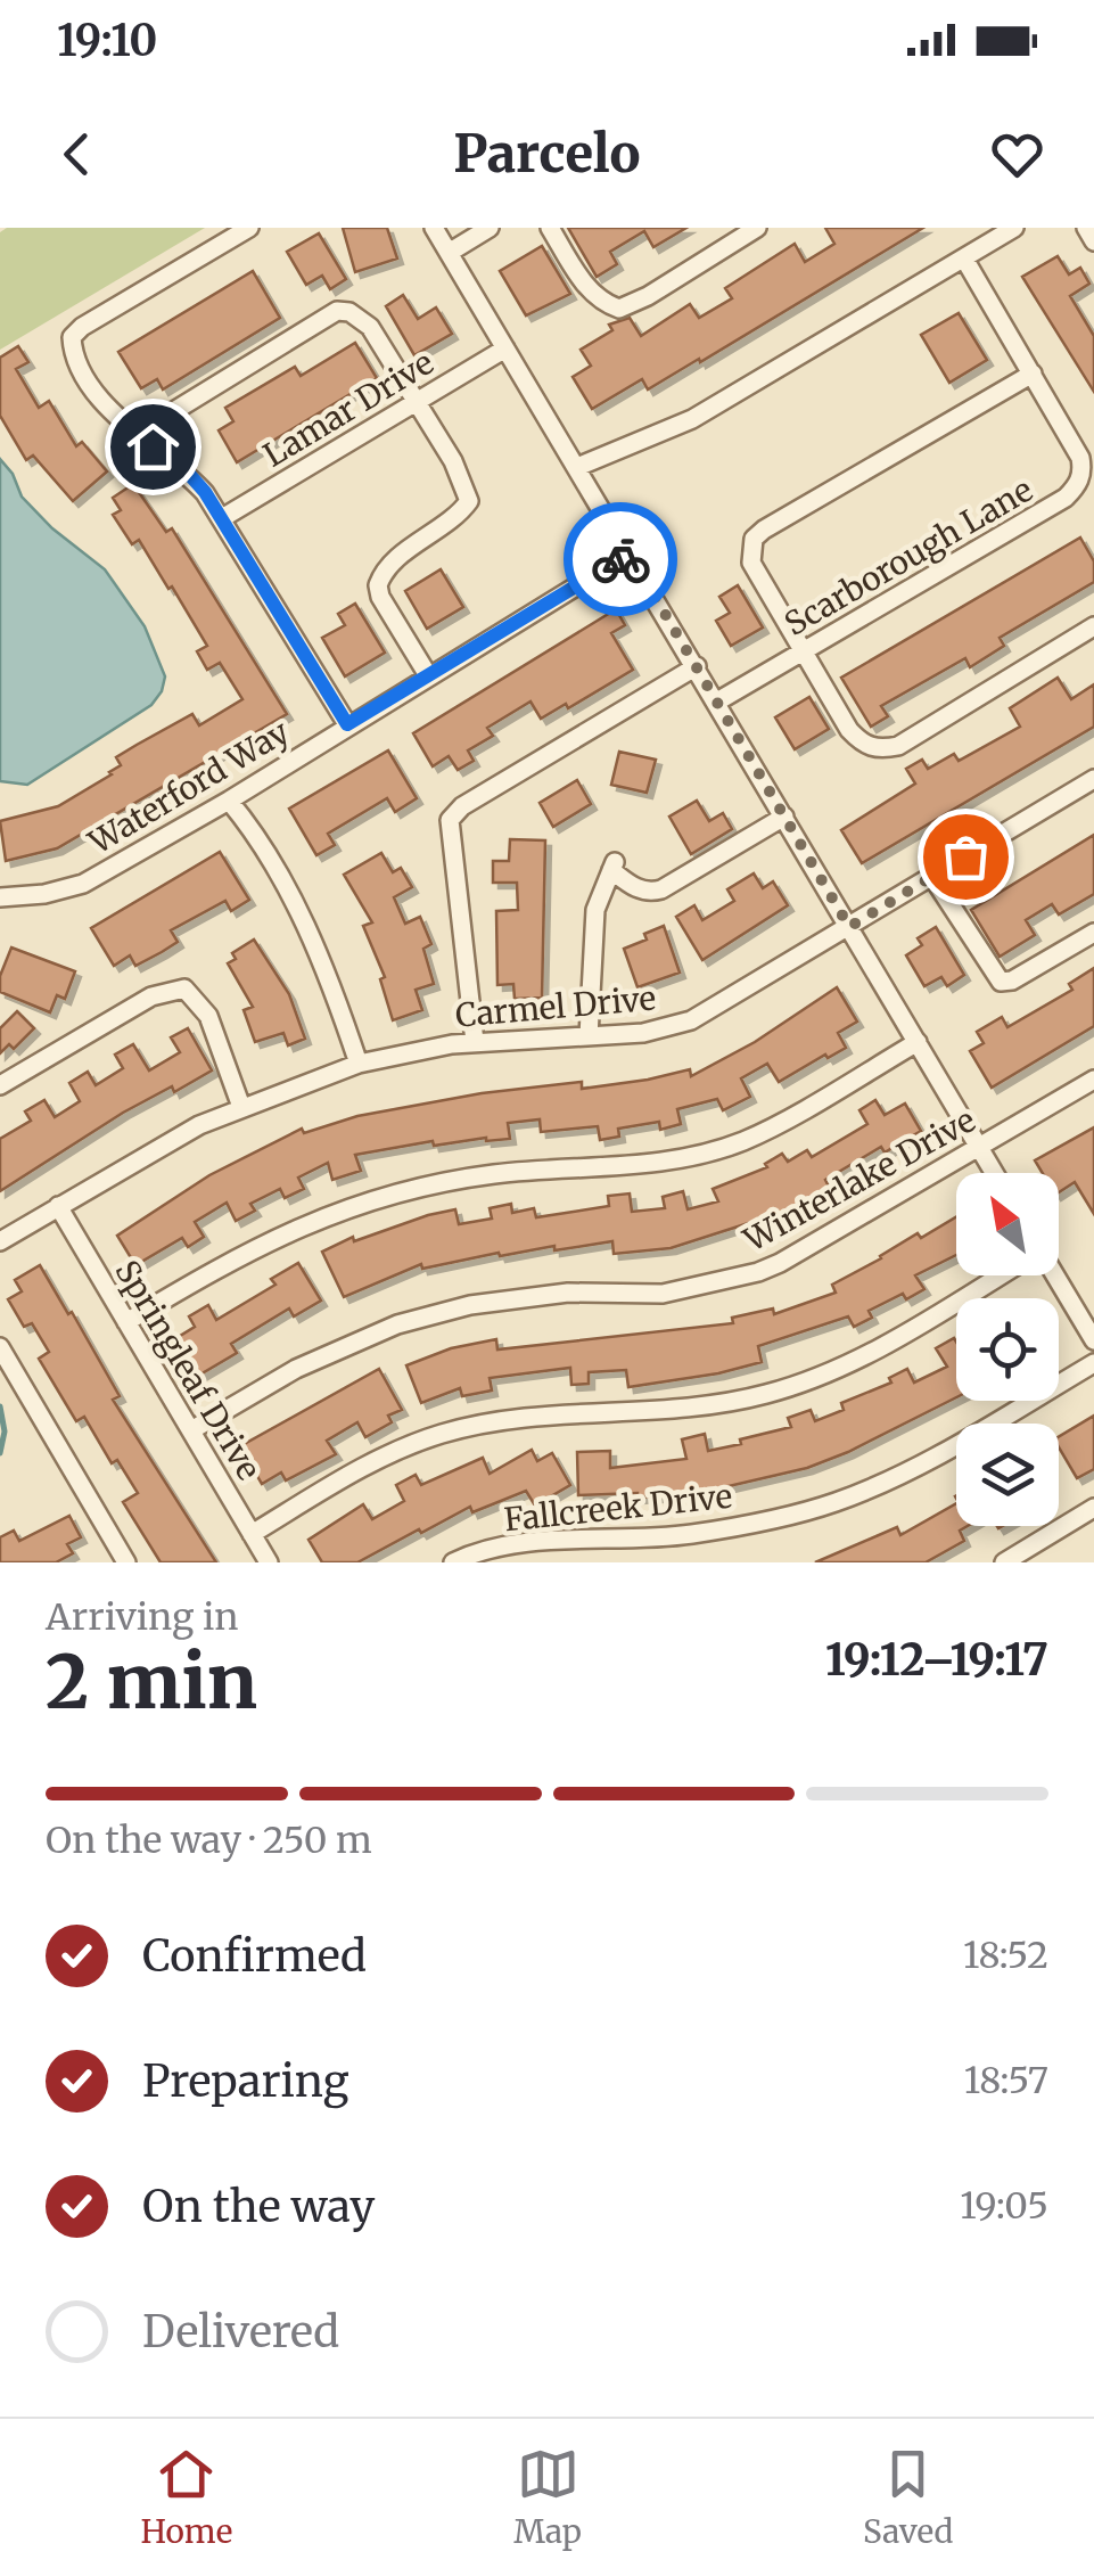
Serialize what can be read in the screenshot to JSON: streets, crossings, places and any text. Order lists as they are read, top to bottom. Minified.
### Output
{"streets":{"street":["Lamar Drive","Scarborough Lane","Waterford Way","Carmel Drive","Winterlake Drive","Springleaf Drive","Fallcreek Drive"]},"crossings":[["Carmel Drive","Springleaf Drive"],["Winterlake Drive","Springleaf Drive"]],"north":"top left","page":{"status":"19:10","header":"Parcelo","heading":["2 min","Arriving in","19:12–19:17"],"bar":"On the way · 250 m","list":[["Confirmed","18:52"],["Preparing","18:57"],["On the way","19:05"],"Delivered"],"tabs":["Home","Map","Saved"]}}
